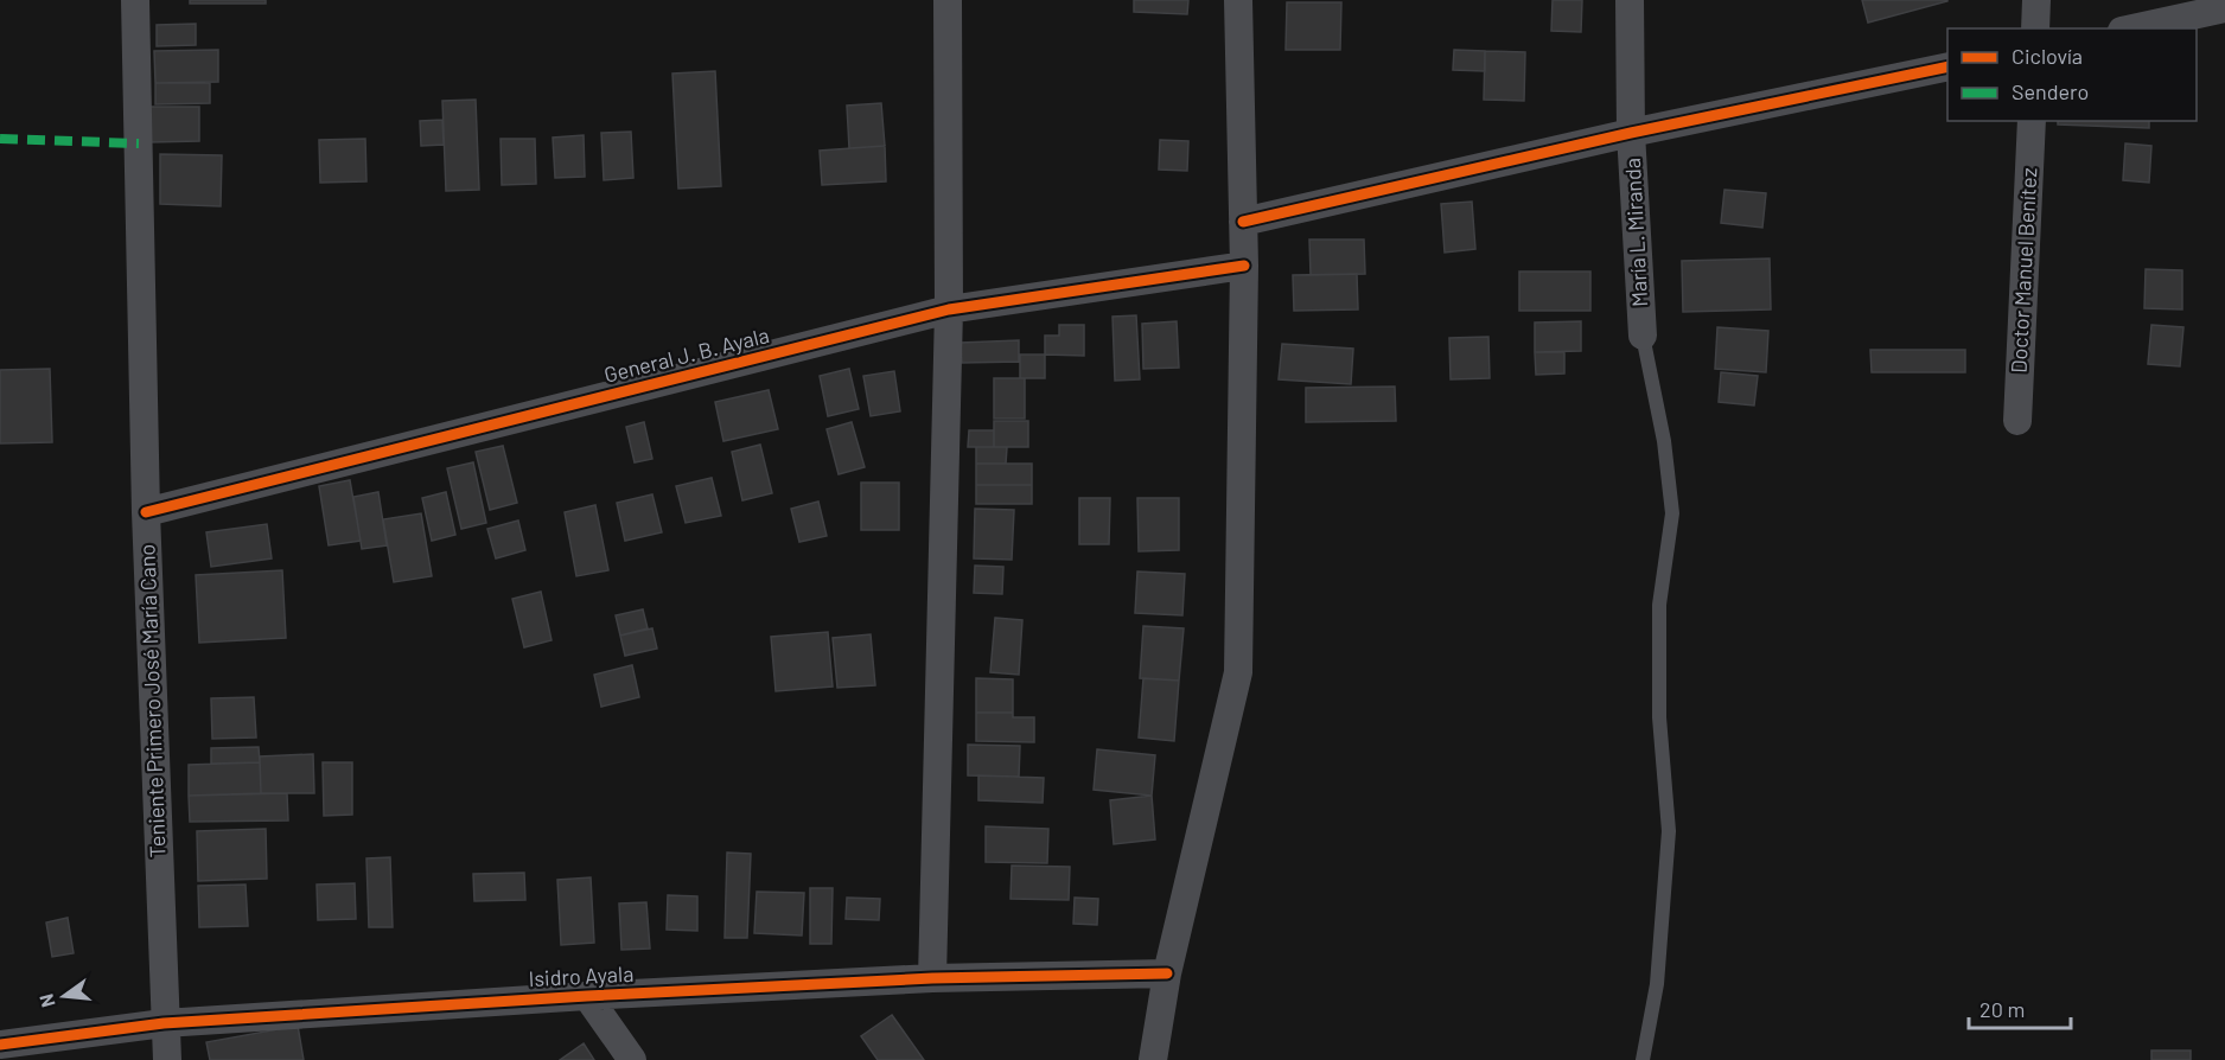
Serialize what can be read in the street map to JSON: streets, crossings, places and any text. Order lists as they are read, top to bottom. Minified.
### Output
{"streets":{"street":["María L. Miranda","Doctor Manuel Benítez","General J. B. Ayala","Teniente Primero José María Cano","Isidro Ayala"]},"crossings":[["General J. B. Ayala","Teniente Primero José María Cano"],["Teniente Primero José María Cano","Isidro Ayala"]],"legend":["Ciclovía","Sendero"],"scale_bar":"20 m","north":"left"}
